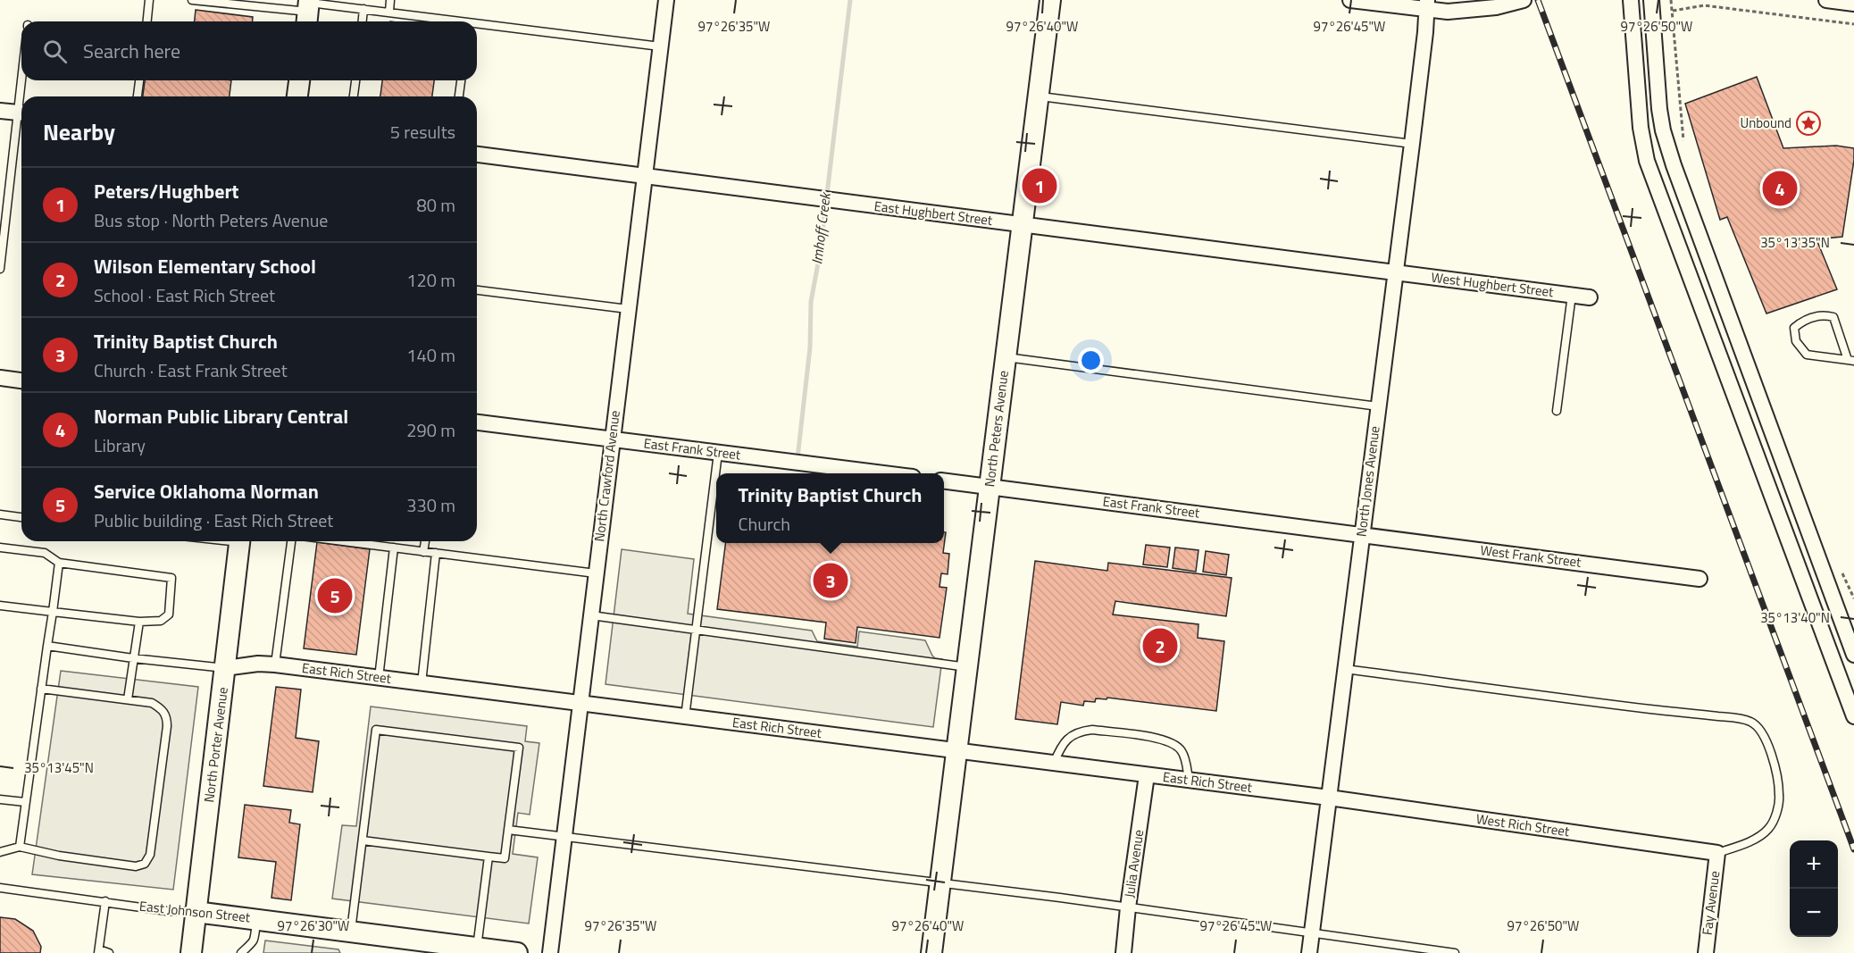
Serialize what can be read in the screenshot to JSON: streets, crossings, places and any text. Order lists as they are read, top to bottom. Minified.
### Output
{"streets":{"street":["East Hughbert Street","West Hughbert Street","North Peters Avenue","East Frank Street","North Crawford Avenue","North Jones Avenue","West Frank Street","East Rich Street","North Porter Avenue","West Rich Street","Julia Avenue","Fay Avenue","East Johnson Street"]},"crossings":[["East Hughbert Street","West Hughbert Street"],["East Hughbert Street","North Peters Avenue"],["East Hughbert Street","North Crawford Avenue"],["East Hughbert Street","North Jones Avenue"],["West Hughbert Street","North Jones Avenue"],["North Peters Avenue","East Frank Street"],["North Peters Avenue","East Rich Street"],["East Frank Street","North Crawford Avenue"],["East Frank Street","North Jones Avenue"],["East Frank Street","West Frank Street"],["North Crawford Avenue","East Rich Street"],["North Jones Avenue","West Frank Street"],["North Jones Avenue","East Rich Street"],["North Jones Avenue","West Rich Street"],["East Rich Street","North Porter Avenue"],["East Rich Street","West Rich Street"],["East Rich Street","Julia Avenue"],["North Porter Avenue","East Johnson Street"],["West Rich Street","Fay Avenue"]],"water":["Imhoff Creek"],"places":{"place":["Unbound"]},"page":{"search":"Search here","heading":["Nearby","5 results"],"pins":["1","4","3","5","2"],"list":[{"mark":"1","name":"Peters/Hughbert","note":"Bus stop · North Peters Avenue","value":"80 m"},{"mark":"2","name":"Wilson Elementary School","note":"School · East Rich Street","value":"120 m"},{"mark":"3","name":"Trinity Baptist Church","note":"Church · East Frank Street","value":"140 m"},{"mark":"4","name":"Norman Public Library Central","note":"Library","value":"290 m"},{"mark":"5","name":"Service Oklahoma Norman","note":"Public building · East Rich Street","value":"330 m"}],"popup":["Trinity Baptist Church","Church"],"map_buttons":["+","−"]},"coordinates":["97°26'35\"W","97°26'40\"W","97°26'45\"W","97°26'50\"W","35°13'35\"N","35°13'40\"N","35°13'45\"N","97°26'30\"W"]}
